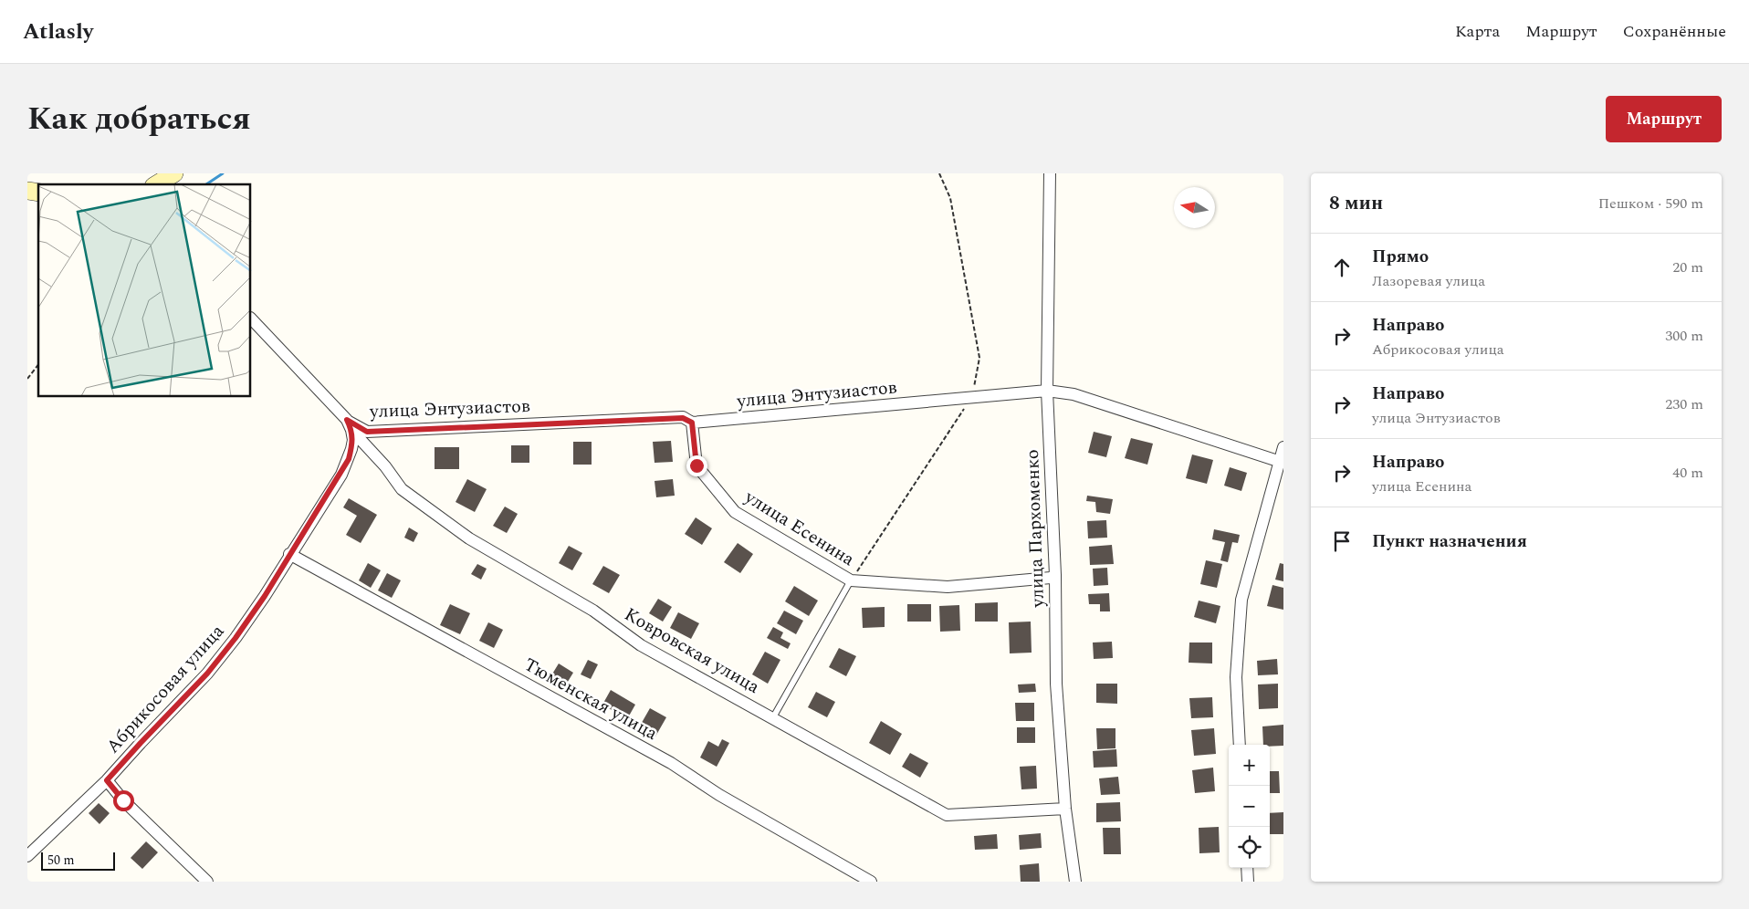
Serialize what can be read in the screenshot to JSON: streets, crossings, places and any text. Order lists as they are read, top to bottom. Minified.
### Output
{"streets":{"street":["улица Энтузиастов","улица Есенина","улица Пархоменко","Ковровская улица","Абрикосовая улица","Тюменская улица"]},"crossings":[["улица Энтузиастов","улица Есенина"],["улица Энтузиастов","улица Пархоменко"],["улица Энтузиастов","Ковровская улица"],["улица Энтузиастов","Абрикосовая улица"],["улица Есенина","улица Пархоменко"],["улица Пархоменко","Ковровская улица"],["Ковровская улица","Абрикосовая улица"],["Абрикосовая улица","Тюменская улица"]],"scale_bar":"50 m","north":"left","page":{"header":"Atlasly","nav":["Карта","Маршрут","Сохранённые"],"title":"Как добраться","buttons":"Маршрут","heading":["8 мин","Пешком · 590 m"],"list":[["Прямо","Лазоревая улица","20 m"],["Направо","Абрикосовая улица","300 m"],["Направо","улица Энтузиастов","230 m"],["Направо","улица Есенина","40 m"],"Пункт назначения"],"map_buttons":["+","−"],"scale":"50 m"}}
